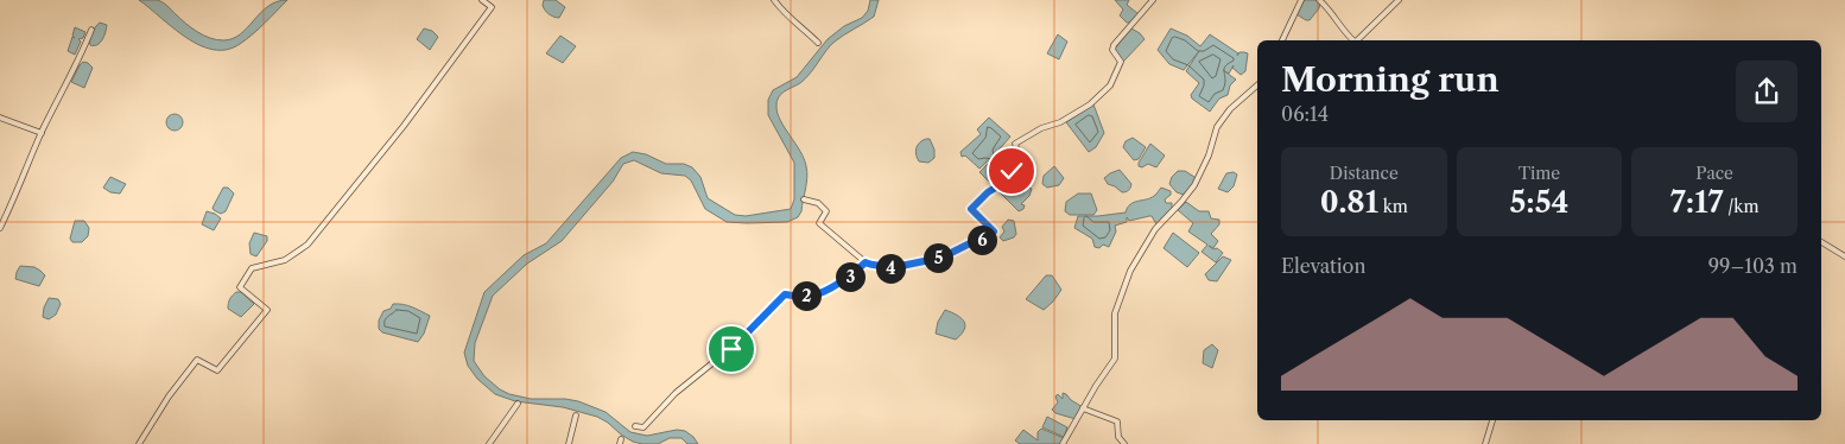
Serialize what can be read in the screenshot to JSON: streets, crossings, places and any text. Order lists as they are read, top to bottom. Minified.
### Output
{"page":{"heading":["Morning run","06:14"],"stats":[["Distance","0.81 km"],["Time","5:54"],["Pace","7:17 /km"]],"pins":["6","5","4","3","2"],"chart":["Elevation","99–103 m"]}}
